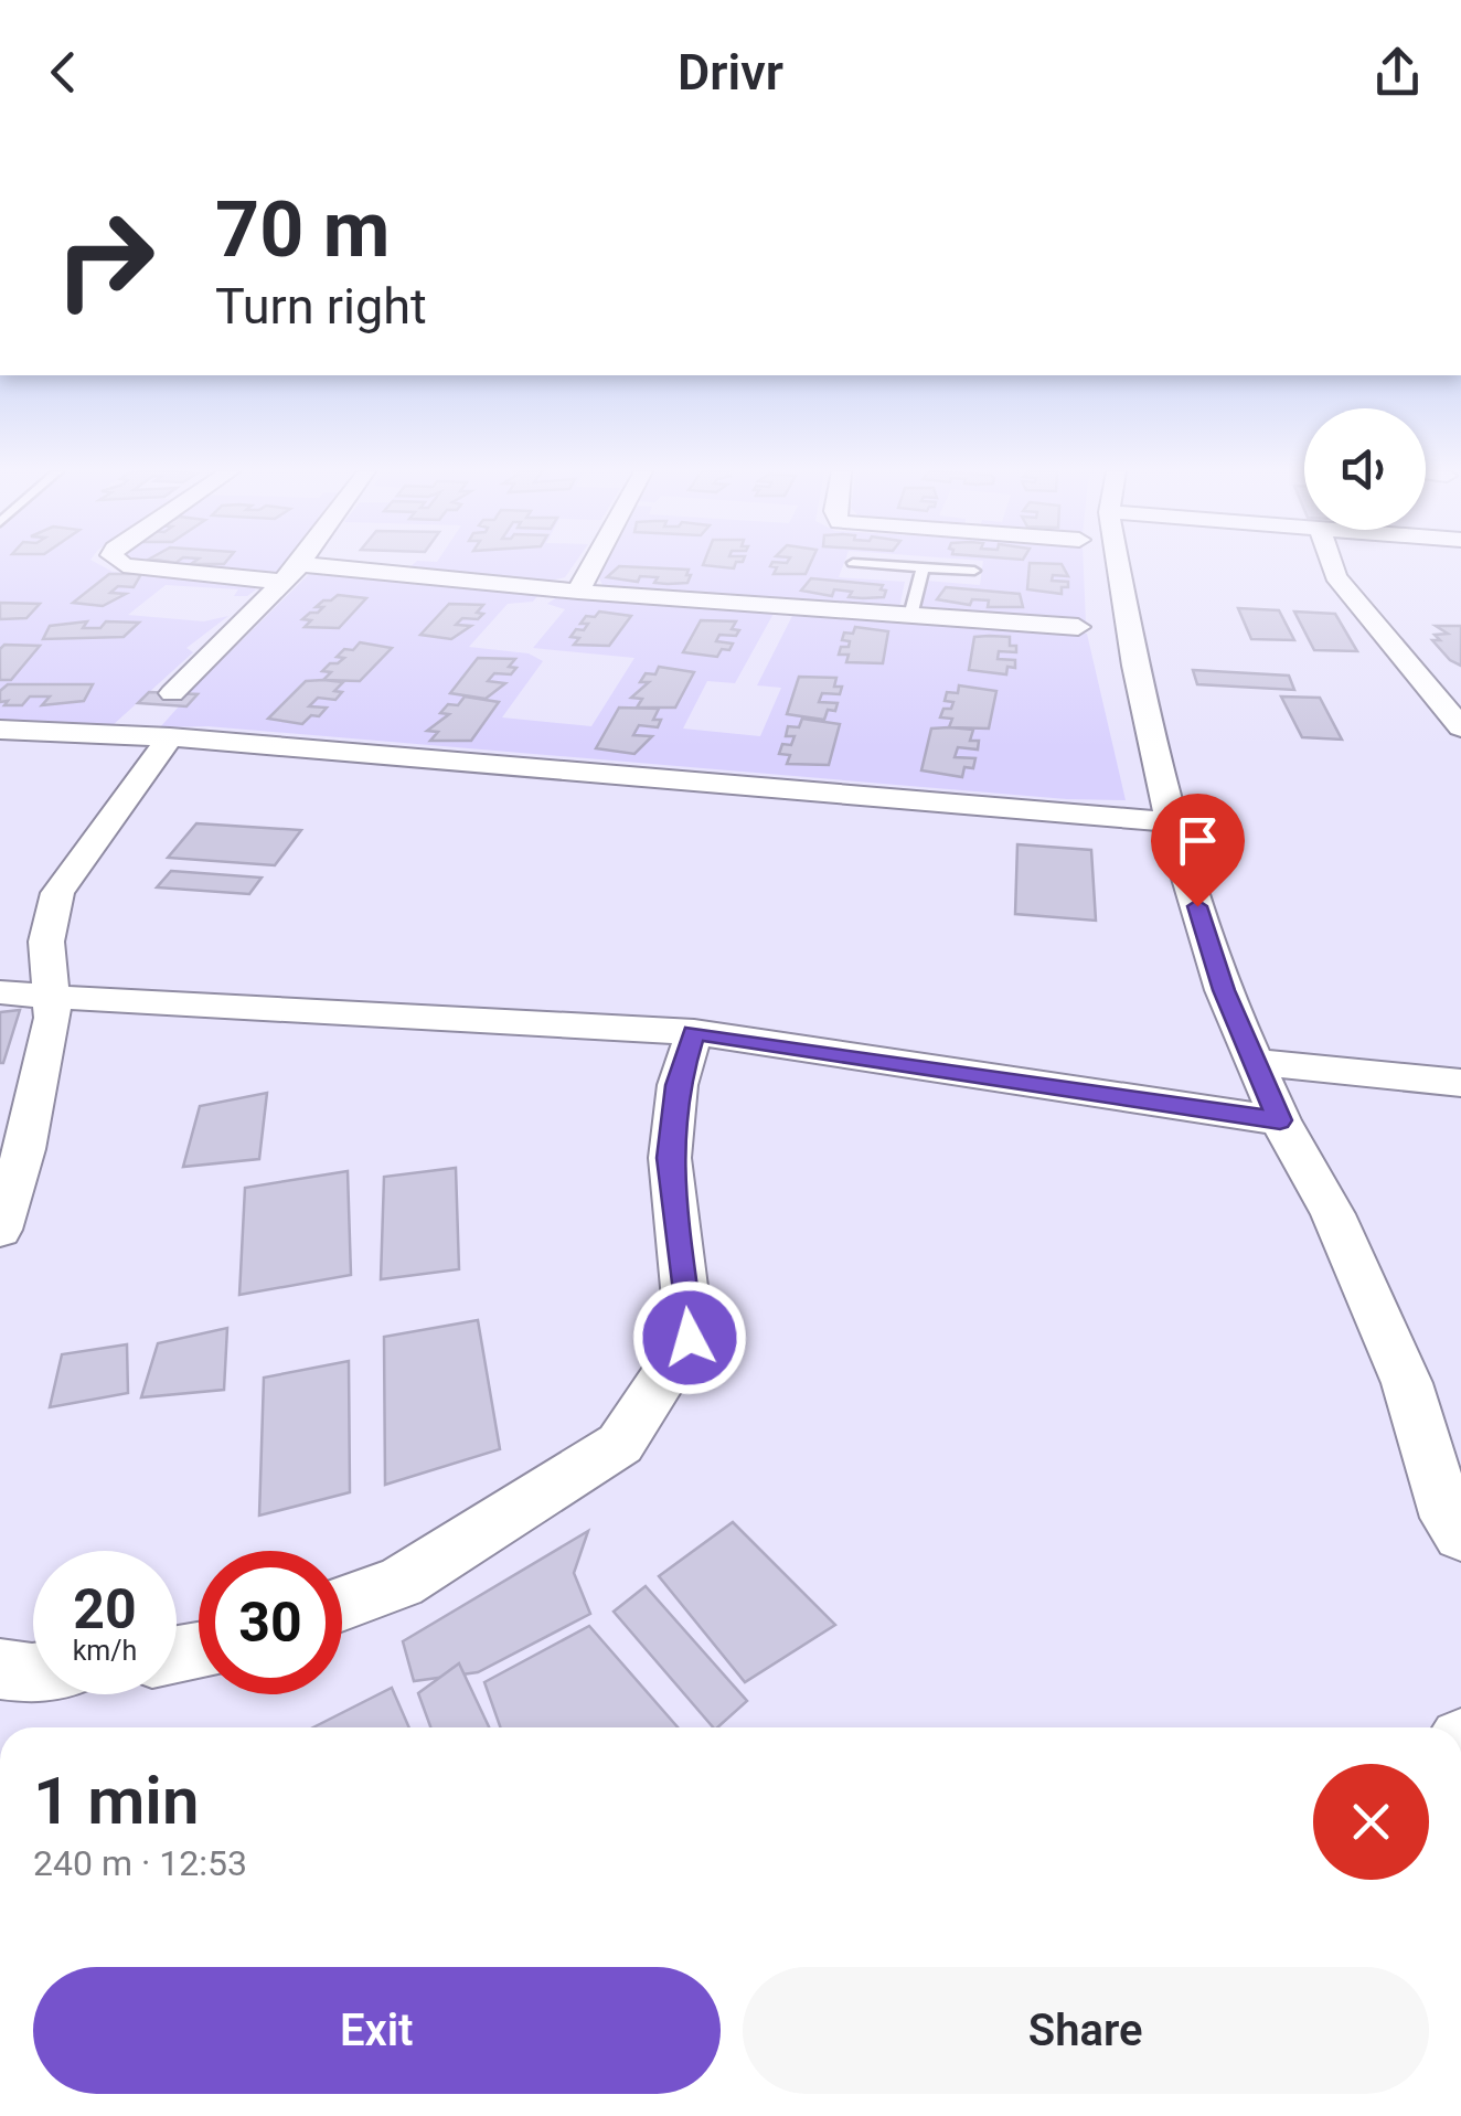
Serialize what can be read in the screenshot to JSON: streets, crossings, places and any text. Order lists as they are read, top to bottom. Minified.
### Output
{"page":{"header":"Drivr","turn":["70 m","Turn right"],"speed":"20 km/h","limit":"30","heading":["1 min","240 m · 12:53"],"buttons":["Exit","Share"]}}
